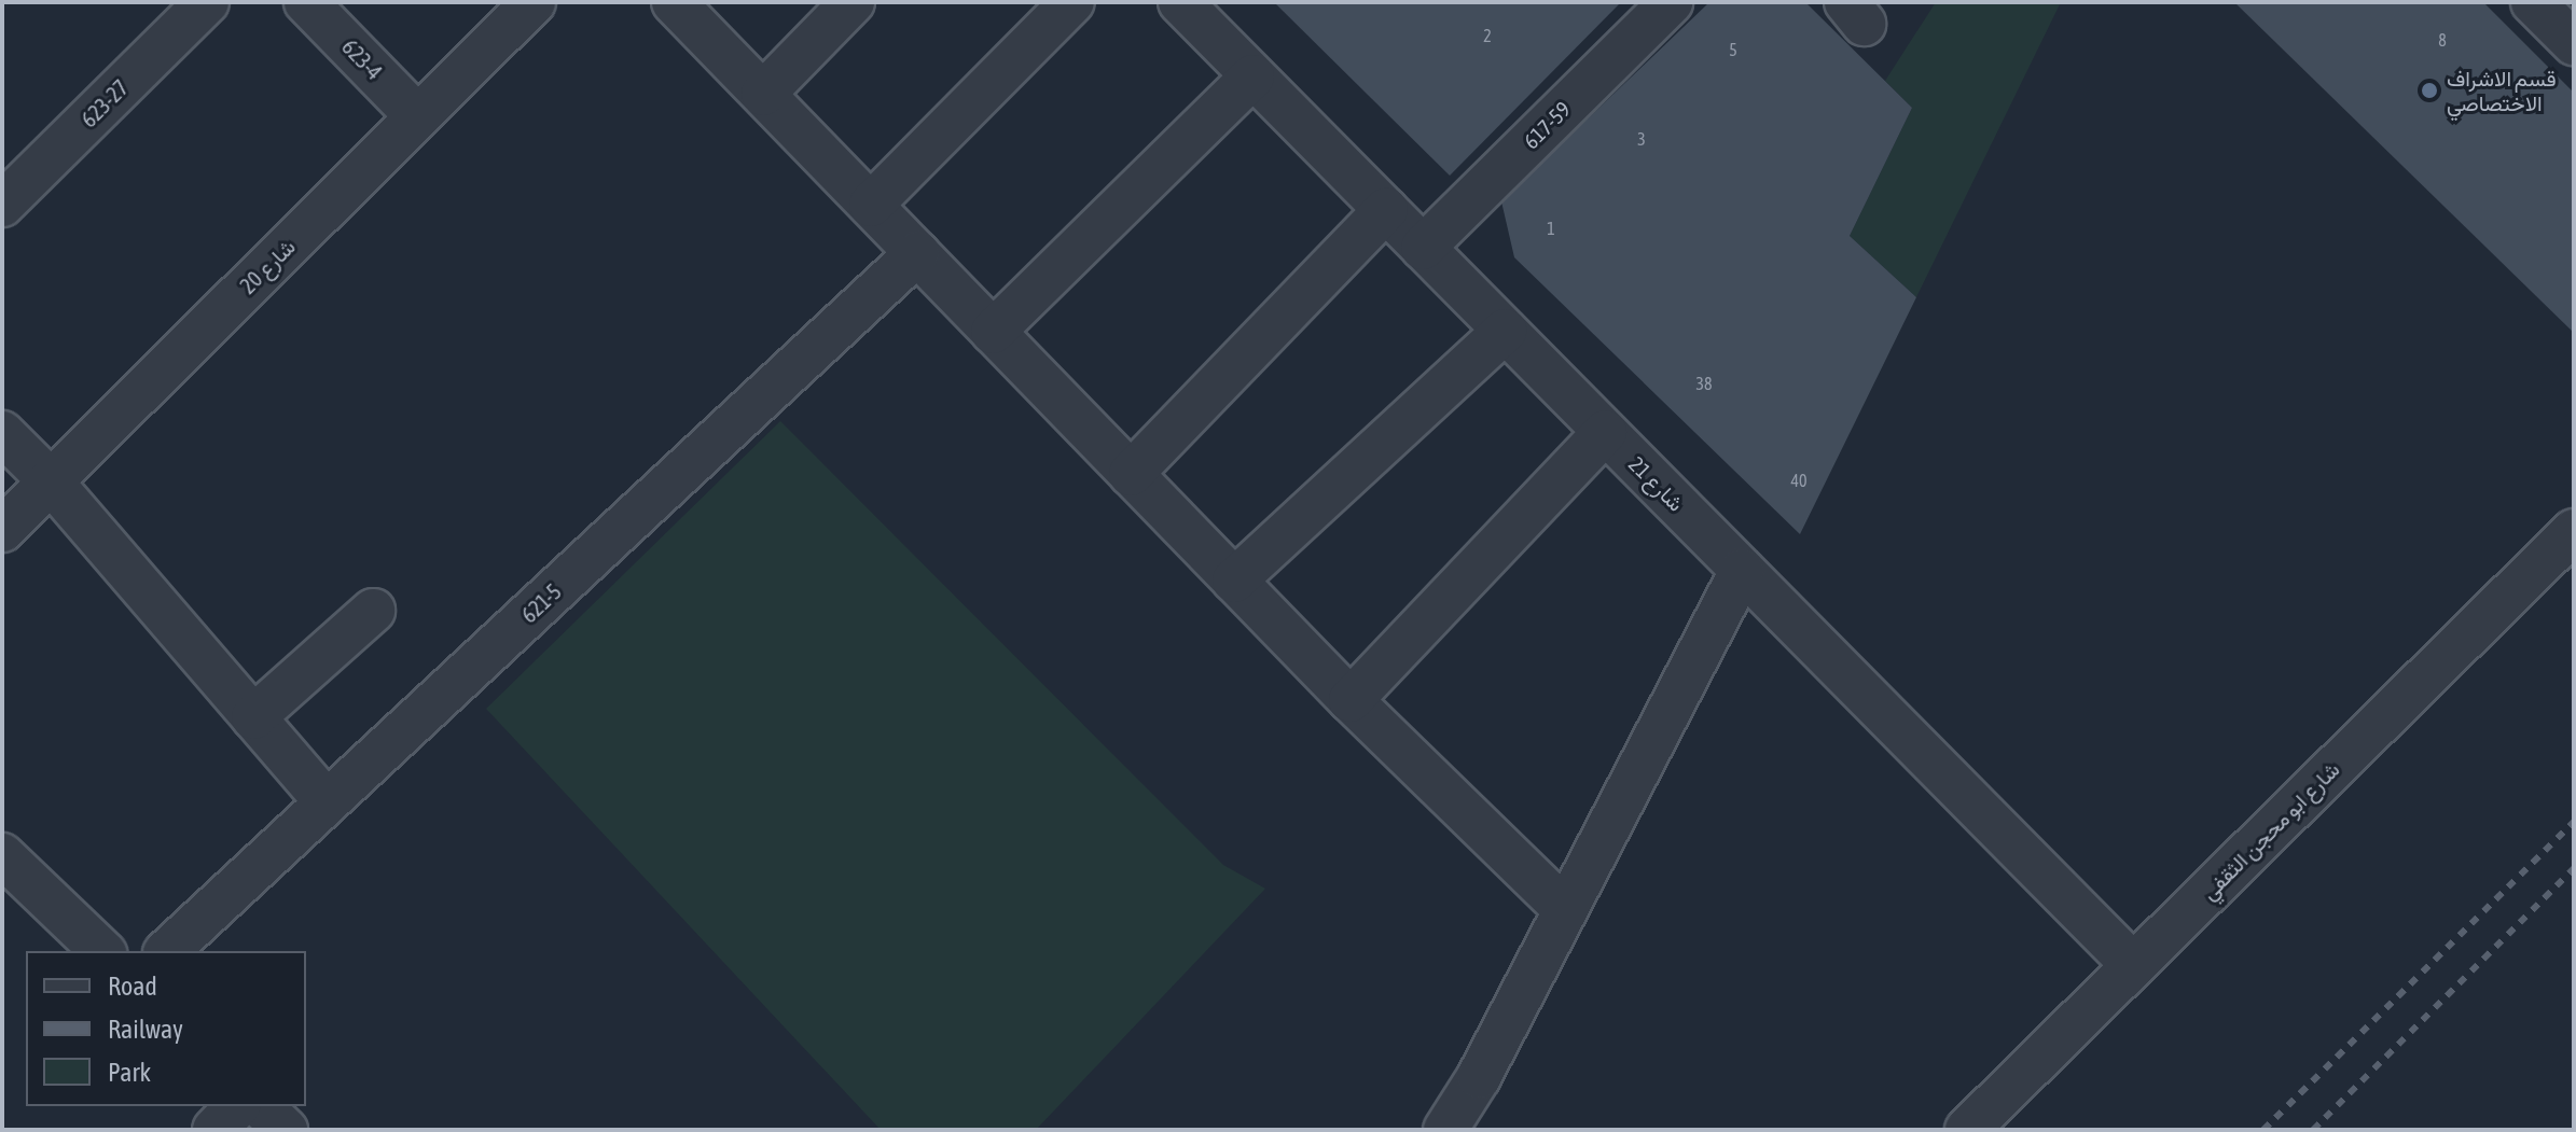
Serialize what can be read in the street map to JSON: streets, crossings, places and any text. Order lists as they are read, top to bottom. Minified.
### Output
{"streets":{"street":["623-4","623-27","617-59","شارع 20","شارع 21","621-5","شارع ابو محجن الثقفي"]},"crossings":[["623-4","شارع 20"],["617-59","شارع 21"],["شارع 21","شارع ابو محجن الثقفي"]],"places":["قسم الاشراف الاختصاصي"],"house_numbers":["2","8","5","3","1","38","40"],"legend":["Road","Railway","Park"]}
